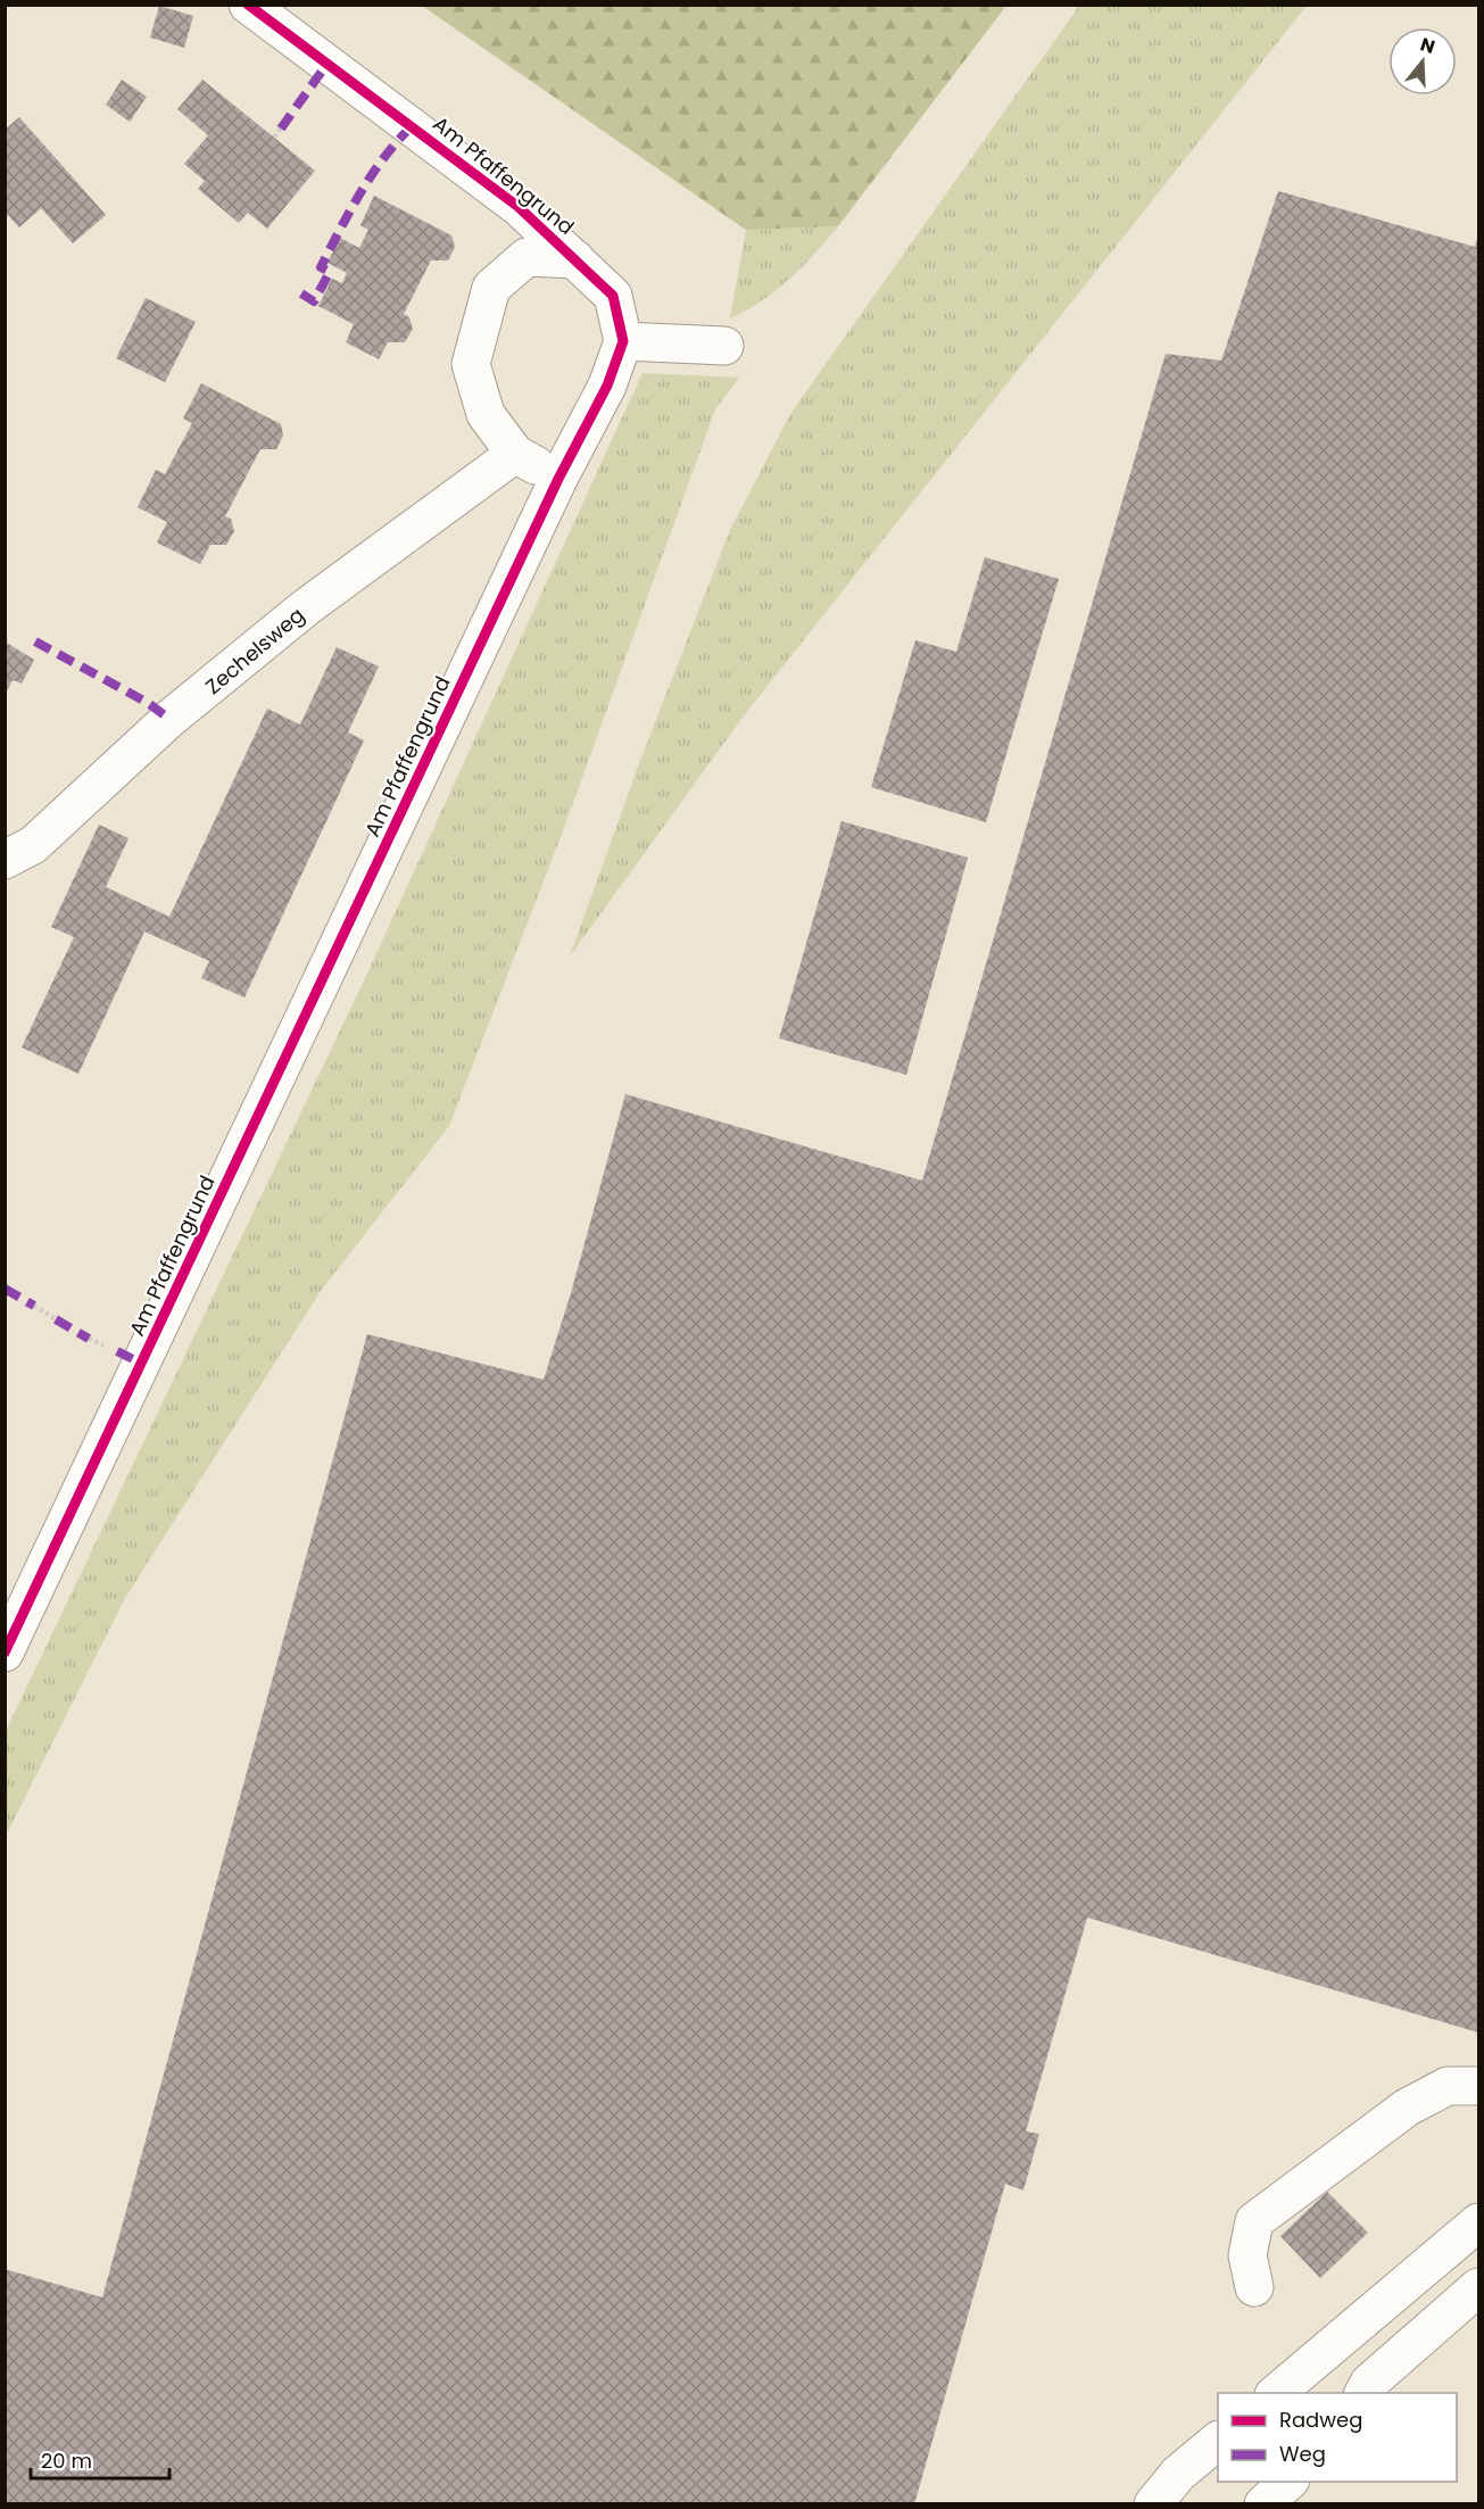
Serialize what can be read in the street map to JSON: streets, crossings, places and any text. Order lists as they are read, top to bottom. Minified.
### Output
{"streets":{"street":["Am Pfaffengrund","Zechelsweg"]},"crossings":[["Am Pfaffengrund","Zechelsweg"]],"legend":["Radweg","Weg"],"scale_bar":"20 m","north":"top"}
